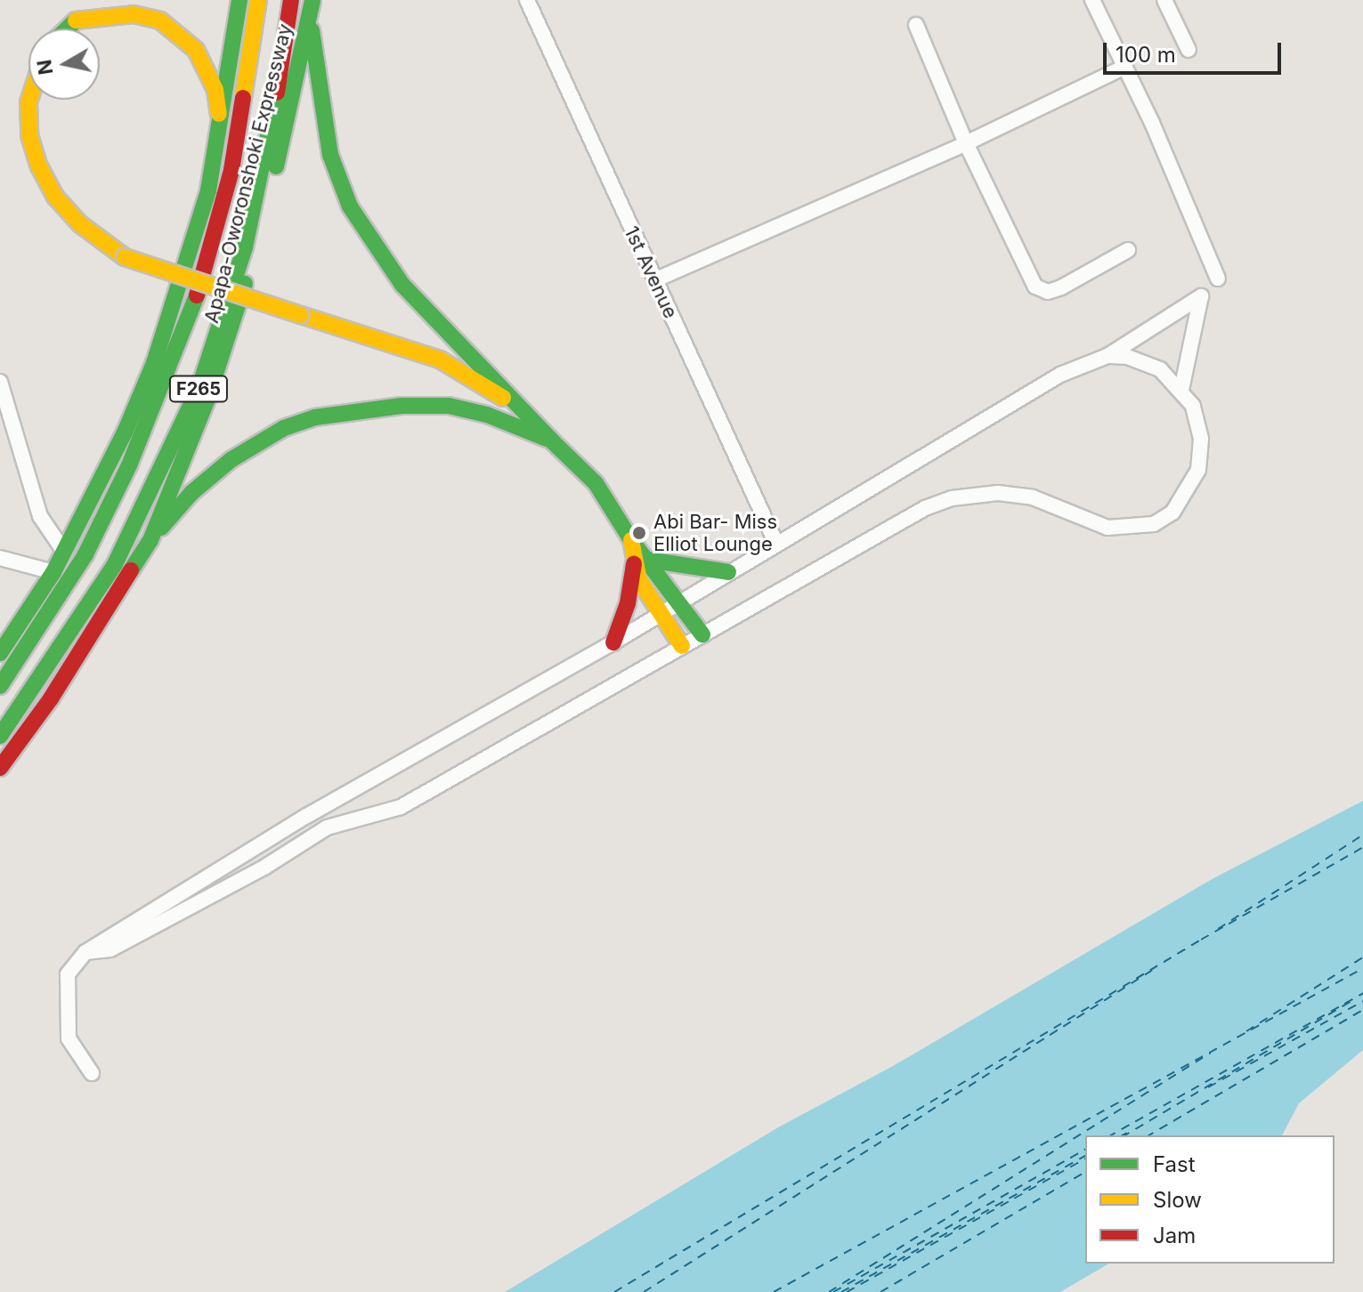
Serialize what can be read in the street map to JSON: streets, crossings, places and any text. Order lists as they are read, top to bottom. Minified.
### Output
{"streets":{"main road":["Apapa-Oworonshoki Expressway","F265"],"street":["1st Avenue"]},"places":["Abi Bar- Miss Elliot Lounge"],"legend":["Fast","Slow","Jam"],"scale_bar":"100 m","north":"left"}
